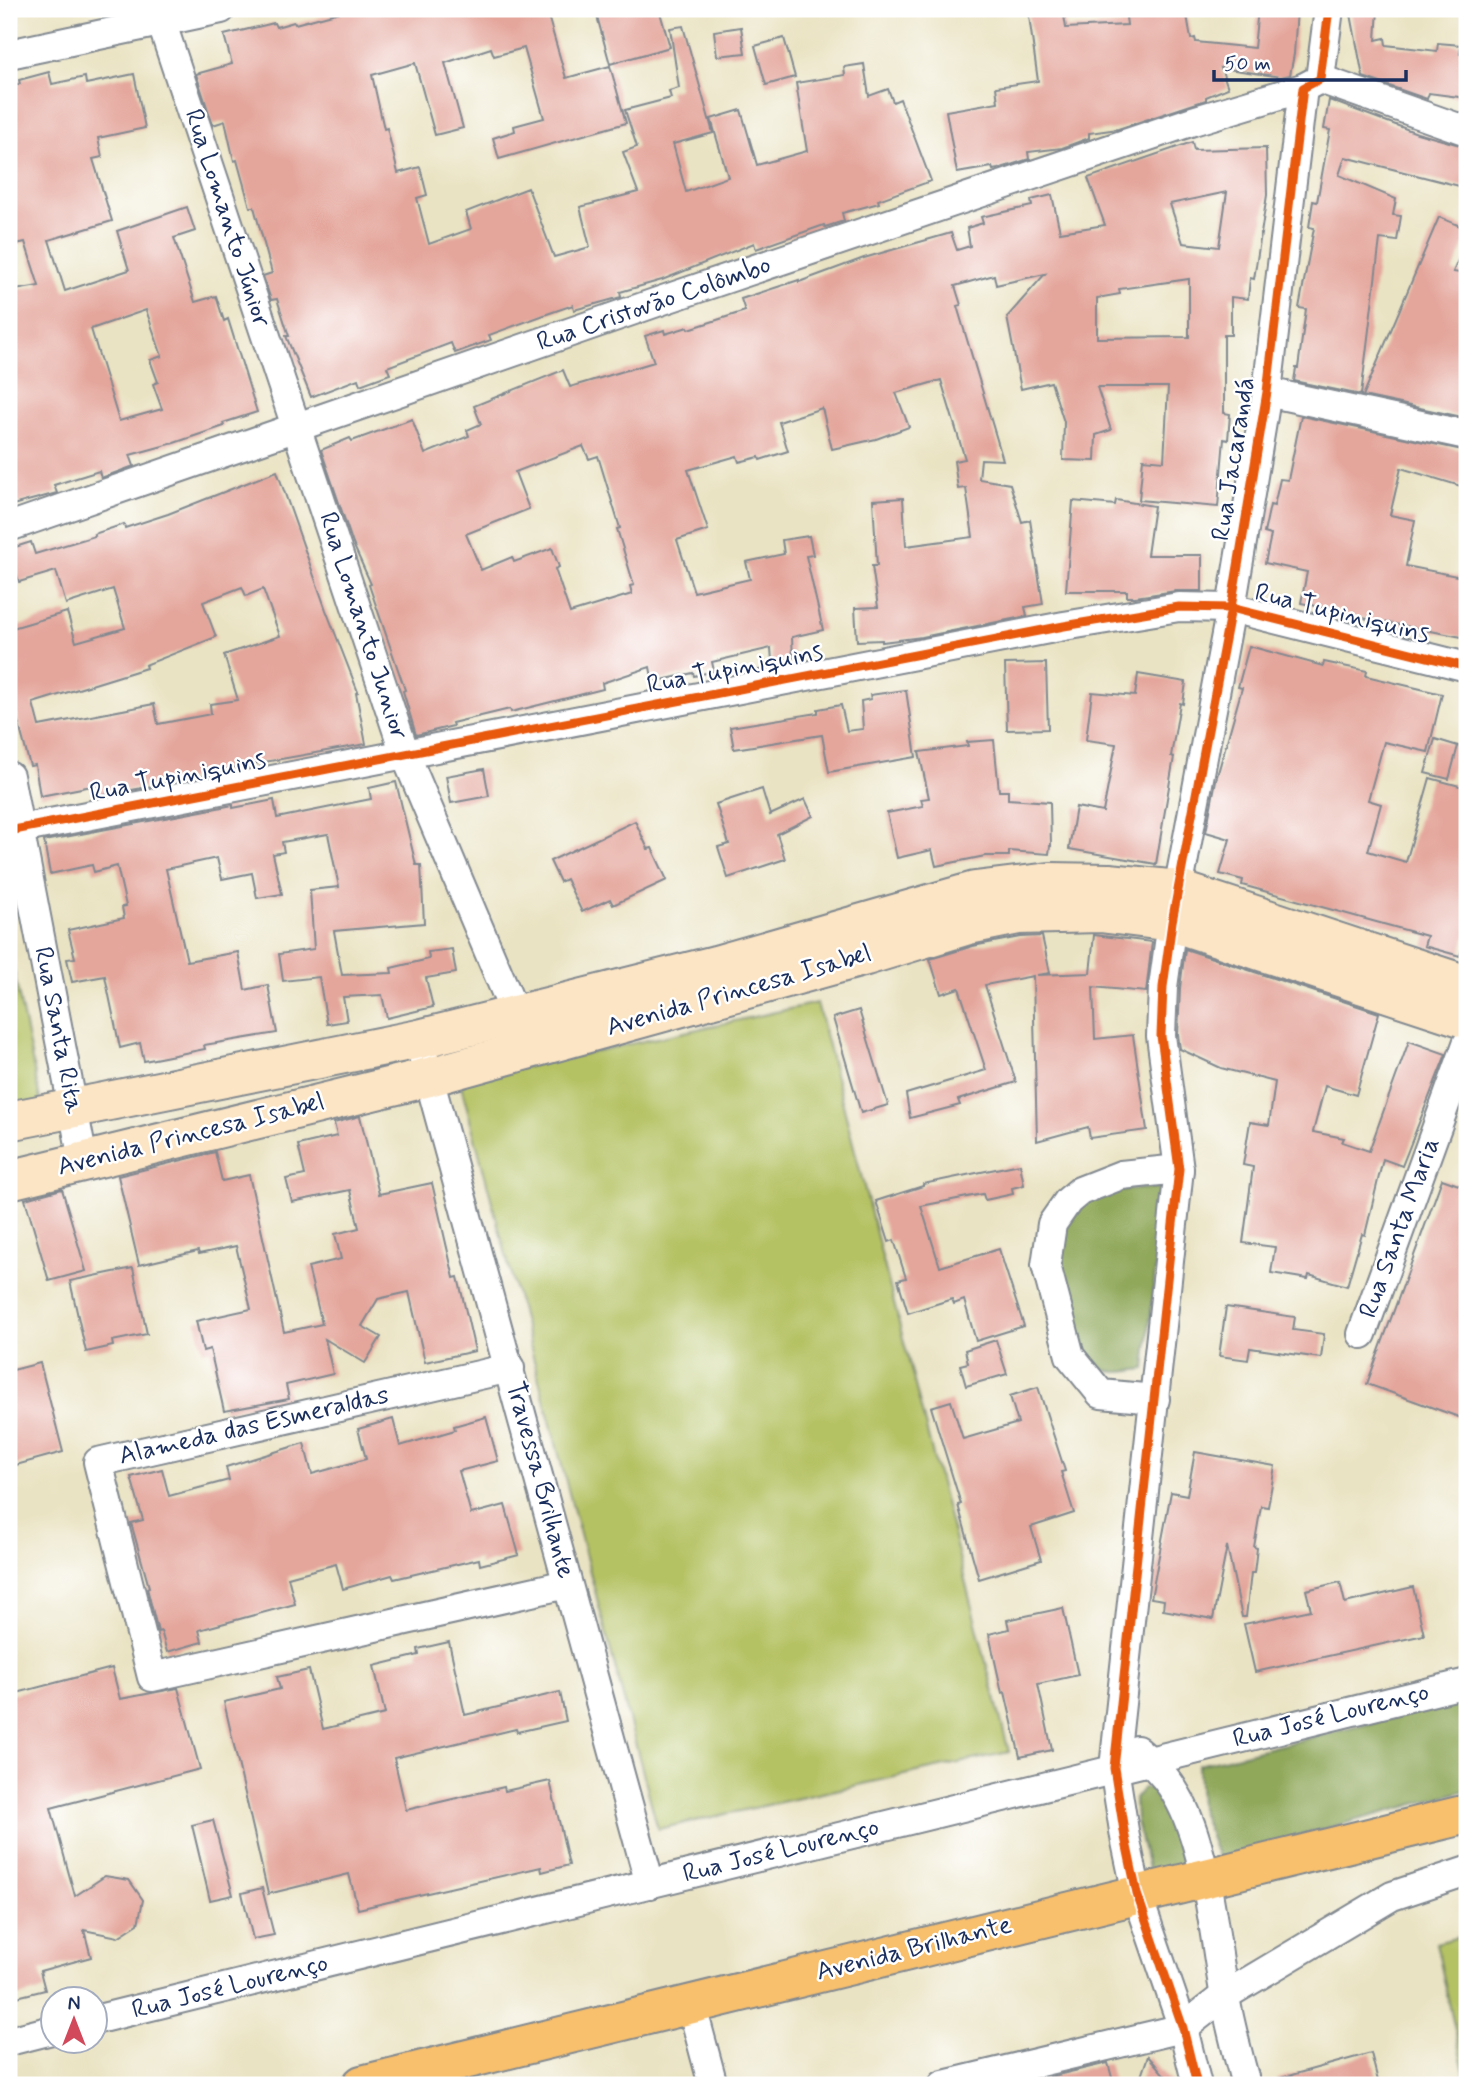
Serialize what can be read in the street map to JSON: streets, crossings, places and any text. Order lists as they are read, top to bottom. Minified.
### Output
{"streets":{"main road":["Avenida Princesa Isabel","Avenida Brilhante"],"street":["Rua Lomanto Júnior","Rua Cristovão Colômbo","Rua Jacarandá","Rua Tupiniquins","Rua Lomanto Junior","Rua Santa Rita","Rua Santa Maria","Alameda das Esmeraldas","Travessa Brilhante","Rua José Lourenço"]},"crossings":[["Rua Lomanto Júnior","Rua Cristovão Colômbo"],["Rua Lomanto Júnior","Rua Lomanto Junior"],["Rua Cristovão Colômbo","Rua Jacarandá"],["Rua Cristovão Colômbo","Rua Lomanto Junior"],["Rua Jacarandá","Rua Tupiniquins"],["Rua Jacarandá","Avenida Princesa Isabel"],["Rua Jacarandá","Rua José Lourenço"],["Rua Jacarandá","Avenida Brilhante"],["Rua Tupiniquins","Rua Lomanto Junior"],["Rua Tupiniquins","Rua Santa Rita"],["Rua Lomanto Junior","Avenida Princesa Isabel"],["Avenida Princesa Isabel","Rua Santa Rita"],["Avenida Princesa Isabel","Travessa Brilhante"],["Alameda das Esmeraldas","Travessa Brilhante"],["Travessa Brilhante","Rua José Lourenço"]],"scale_bar":"50 m","north":"top"}
